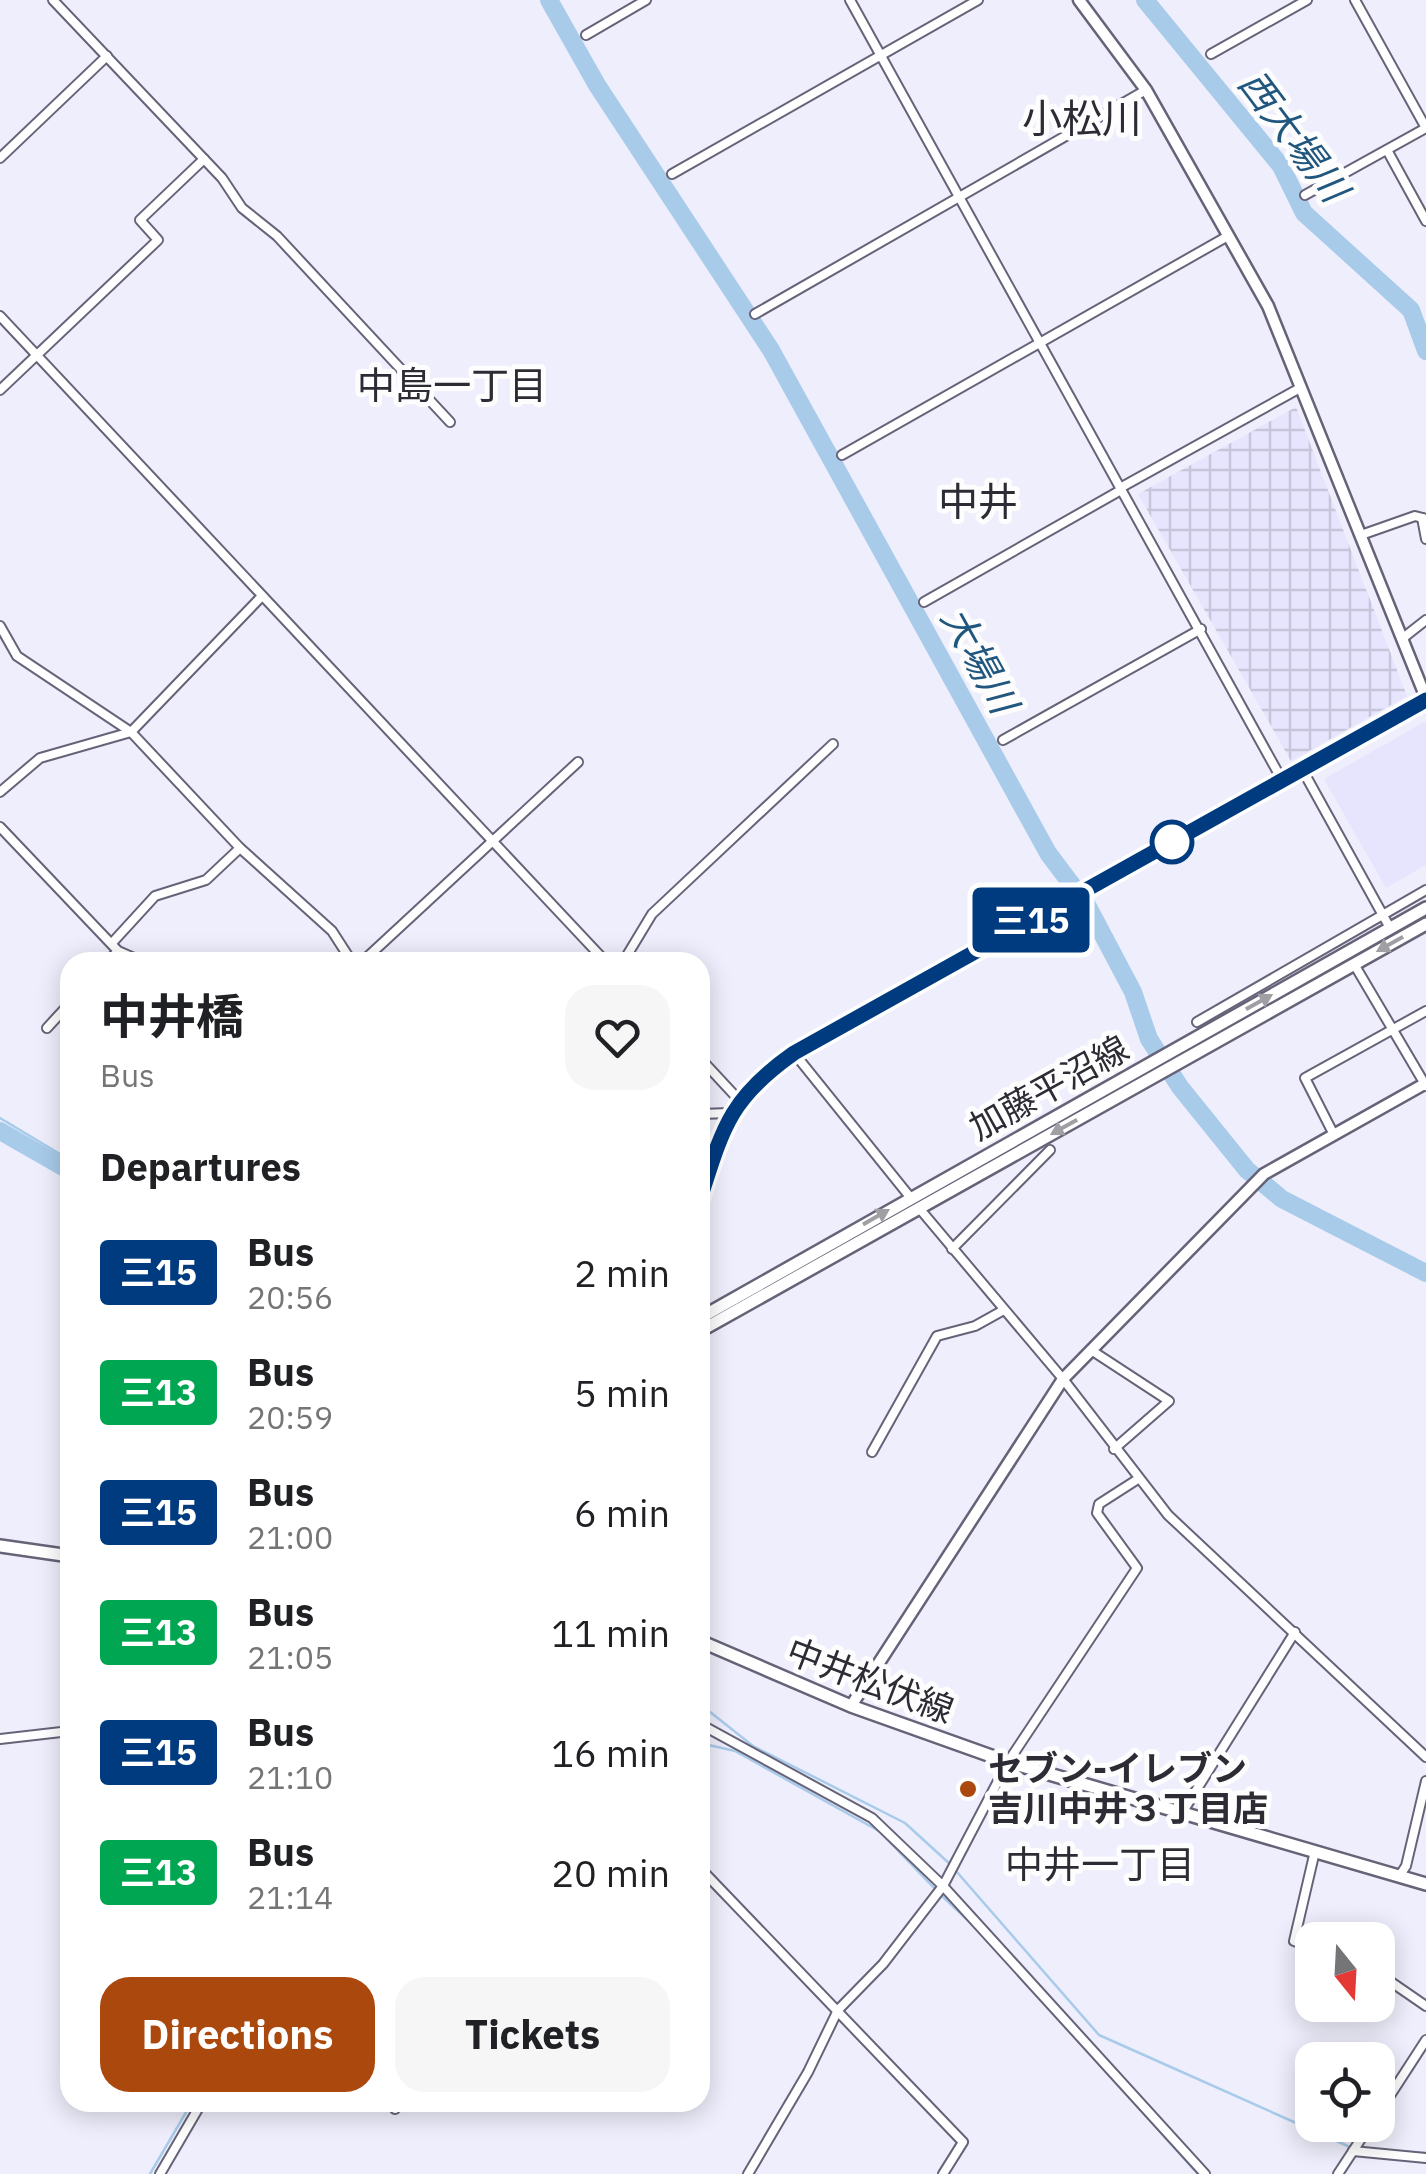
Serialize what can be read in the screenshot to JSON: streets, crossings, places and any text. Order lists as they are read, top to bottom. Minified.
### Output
{"streets":{"main road":["加藤平沼線","中井松伏線"]},"districts":["小松川","中島一丁目","中井","中井一丁目"],"water":["西大場川","大場川"],"places":["セブン-イレブン 吉川中井３丁目店"],"lines":["bus line 三15"],"north":"bottom","page":{"on_map":"三15","heading":[["中井橋","Bus"],"Departures"],"list":[{"mark":"三15","name":"Bus","note":"20:56","value":"2 min"},{"mark":"三13","name":"Bus","note":"20:59","value":"5 min"},{"mark":"三15","name":"Bus","note":"21:00","value":"6 min"},{"mark":"三13","name":"Bus","note":"21:05","value":"11 min"},{"mark":"三15","name":"Bus","note":"21:10","value":"16 min"},{"mark":"三13","name":"Bus","note":"21:14","value":"20 min"}],"buttons":["Directions","Tickets"]}}
